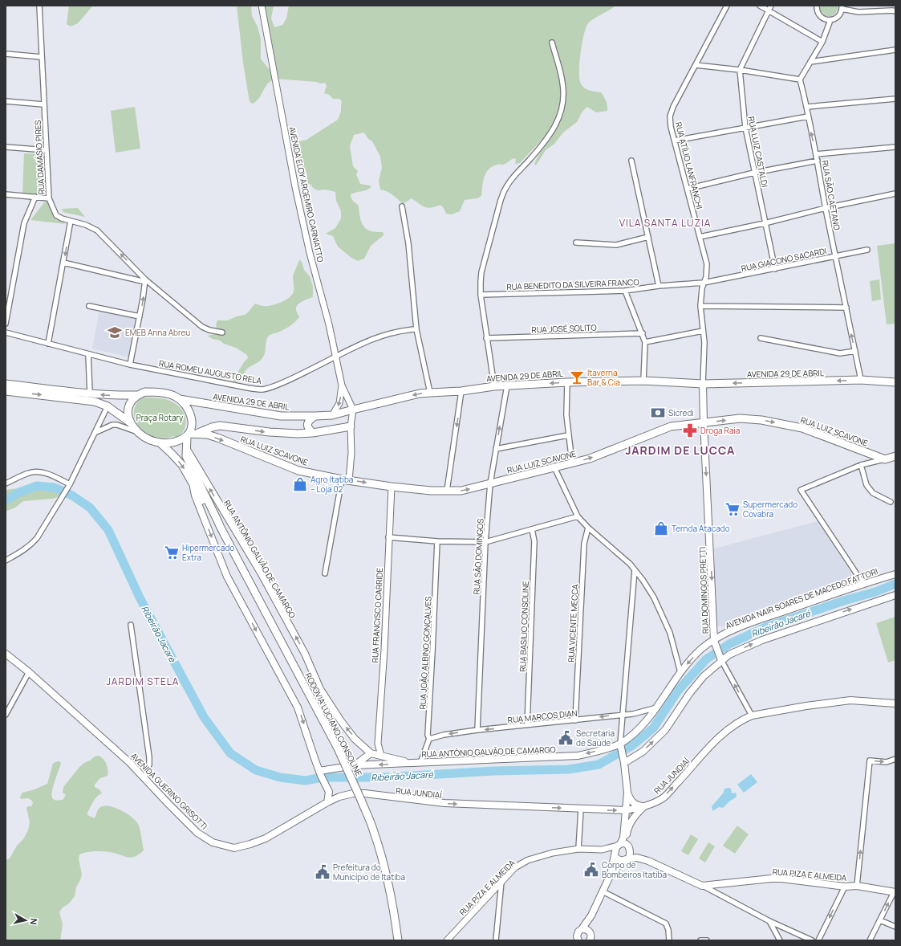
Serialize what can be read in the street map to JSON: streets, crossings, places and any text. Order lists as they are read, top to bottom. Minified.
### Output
{"streets":{"main road":["AVENIDA 29 DE ABRIL","RUA LUIZ SCAVONE","RUA ANTÔNIO GALVÃO DE CAMARGO","RUA DOMINGOS PRETTI","AVENIDA NAIR SOARES DE MACEDO FATTORI","RODOVIA LUCIANO CONSOLINE","RUA JUNDIAÍ","AVENIDA GUERINO GRISOTTI","RUA PIZA E ALMEIDA"],"street":["RUA LUIZ CASTALDI","RUA DAMÁSIO PIRES","RUA ATÍLIO LANFRANCHI","AVENIDA ELOY ARGEMIRO CARNIATTO","RUA SÃO CAETANO","RUA GIACONO SACARDI","RUA BENEDITO DA SILVEIRA FRANCO","RUA JOSÉ SOLITO","RUA ROMEU AUGUSTO RELA","RUA SÃO DOMINGOS","RUA FRANCISCO CARRIDE","RUA VICENTE MECCA","RUA BASILIO CONSOLINE","RUA JOÃO ALBINO GONÇALVES","RUA MARCOS DIAN"]},"crossings":[["RUA LUIZ CASTALDI","RUA GIACONO SACARDI"],["RUA ATÍLIO LANFRANCHI","RUA GIACONO SACARDI"],["RUA ATÍLIO LANFRANCHI","RUA BENEDITO DA SILVEIRA FRANCO"],["RUA ATÍLIO LANFRANCHI","RUA DOMINGOS PRETTI"],["AVENIDA ELOY ARGEMIRO CARNIATTO","RUA ROMEU AUGUSTO RELA"],["RUA SÃO CAETANO","RUA GIACONO SACARDI"],["RUA SÃO CAETANO","AVENIDA 29 DE ABRIL"],["RUA GIACONO SACARDI","RUA BENEDITO DA SILVEIRA FRANCO"],["RUA GIACONO SACARDI","RUA DOMINGOS PRETTI"],["RUA BENEDITO DA SILVEIRA FRANCO","RUA DOMINGOS PRETTI"],["AVENIDA 29 DE ABRIL","RUA LUIZ SCAVONE"],["AVENIDA 29 DE ABRIL","RUA SÃO DOMINGOS"],["AVENIDA 29 DE ABRIL","RUA DOMINGOS PRETTI"],["AVENIDA 29 DE ABRIL","RODOVIA LUCIANO CONSOLINE"],["RUA LUIZ SCAVONE","RUA SÃO DOMINGOS"],["RUA LUIZ SCAVONE","RUA DOMINGOS PRETTI"],["RUA LUIZ SCAVONE","RUA FRANCISCO CARRIDE"],["RUA LUIZ SCAVONE","RODOVIA LUCIANO CONSOLINE"],["RUA SÃO DOMINGOS","RUA MARCOS DIAN"],["RUA ANTÔNIO GALVÃO DE CAMARGO","AVENIDA NAIR SOARES DE MACEDO FATTORI"],["RUA ANTÔNIO GALVÃO DE CAMARGO","RUA FRANCISCO CARRIDE"],["RUA ANTÔNIO GALVÃO DE CAMARGO","RUA JOÃO ALBINO GONÇALVES"],["RUA ANTÔNIO GALVÃO DE CAMARGO","RODOVIA LUCIANO CONSOLINE"],["RUA DOMINGOS PRETTI","AVENIDA NAIR SOARES DE MACEDO FATTORI"],["RUA DOMINGOS PRETTI","RUA JUNDIAÍ"],["AVENIDA NAIR SOARES DE MACEDO FATTORI","RUA MARCOS DIAN"],["RUA VICENTE MECCA","RUA MARCOS DIAN"],["RUA BASILIO CONSOLINE","RUA MARCOS DIAN"],["RUA JOÃO ALBINO GONÇALVES","RUA MARCOS DIAN"],["RODOVIA LUCIANO CONSOLINE","RUA JUNDIAÍ"],["RODOVIA LUCIANO CONSOLINE","AVENIDA GUERINO GRISOTTI"],["RUA JUNDIAÍ","AVENIDA GUERINO GRISOTTI"]],"one_way":["AVENIDA 29 DE ABRIL","RUA LUIZ SCAVONE","RUA ANTÔNIO GALVÃO DE CAMARGO","RUA MARCOS DIAN","RUA JUNDIAÍ"],"districts":["VILA SANTA LUZIA","JARDIM DE LUCCA","JARDIM STELA"],"water":["Ribeirão Jacaré"],"parks":["Praça Rotary"],"places":{"school or university":["EMEB Anna Abreu"],"bar":["Itaverna Bar & Cia"],"bank":["Sicredi"],"pharmacy":["Droga Raia"],"shop":["Agro Itatiba – Loja 02","Ternda Atacado"],"supermarket":["Supermercado Covabra","Hipermercado Extra"],"public building":["Secretaria de Saúde","Corpo de Bombeiros Itatiba","Prefeitura do Município de Itatiba"]},"north":"right"}
